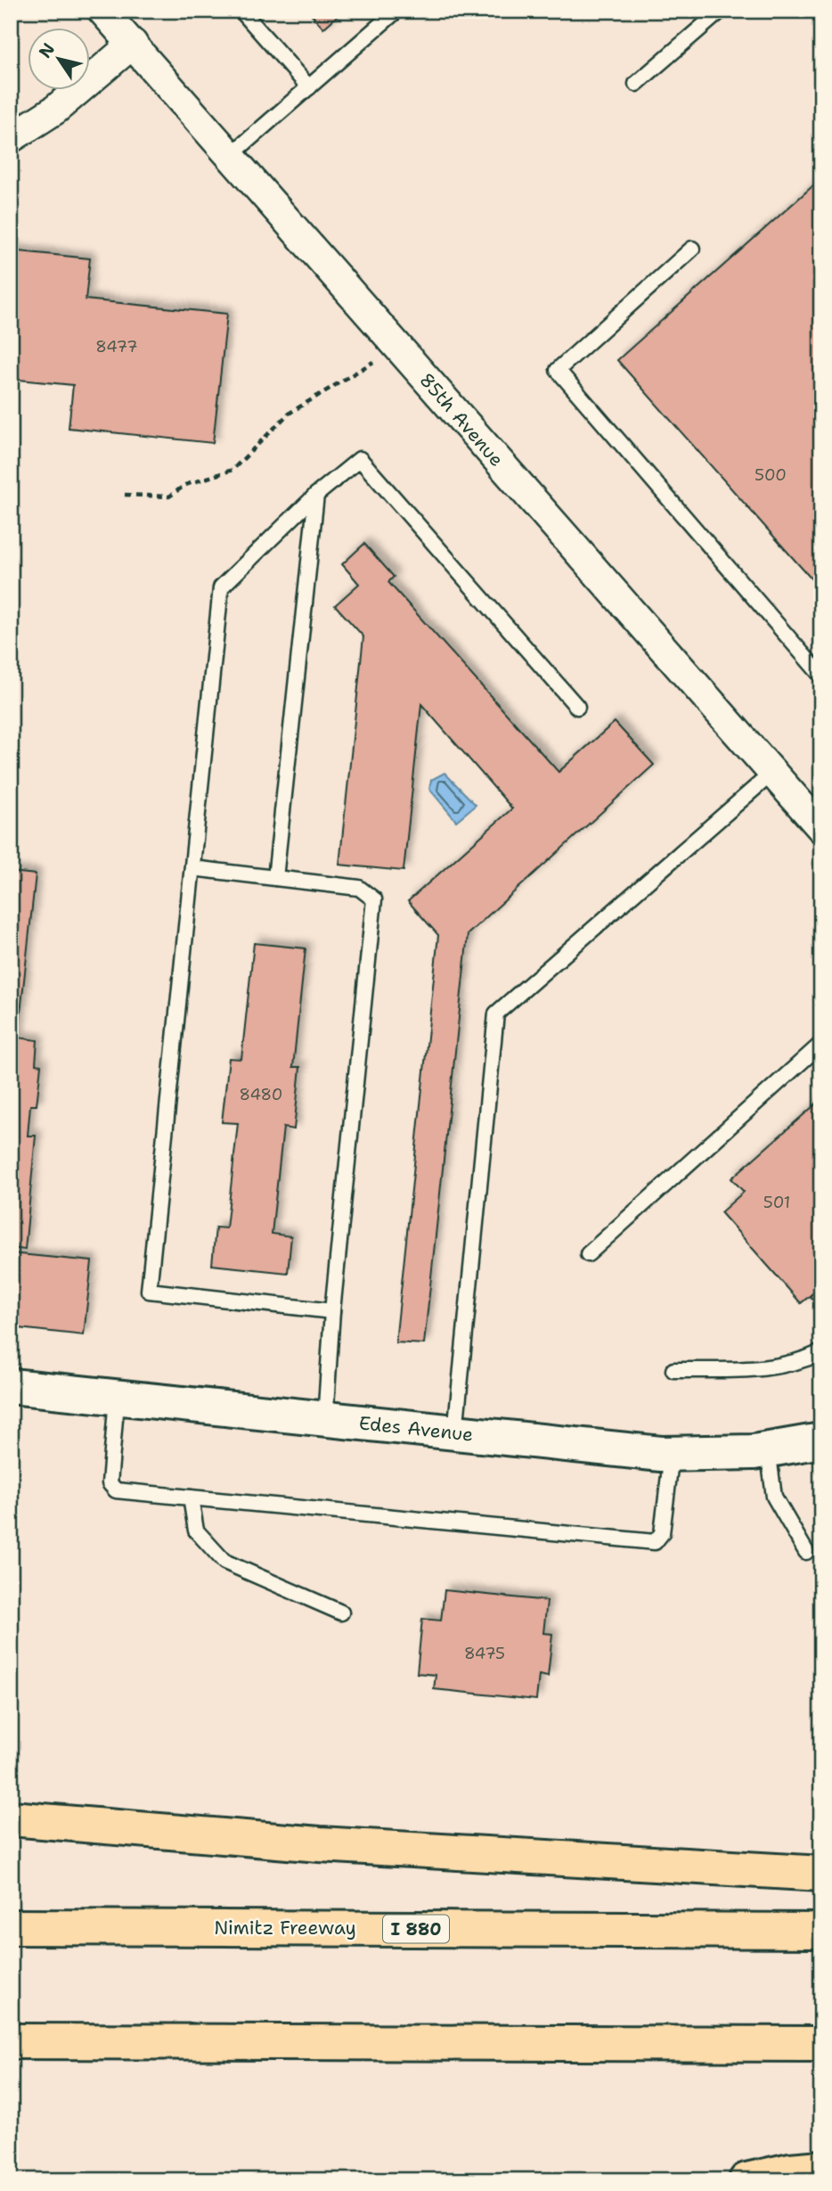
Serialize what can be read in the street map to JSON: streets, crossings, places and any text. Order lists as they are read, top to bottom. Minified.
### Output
{"streets":{"highway":["Nimitz Freeway","I 880"],"street":["85th Avenue","Edes Avenue"]},"house_numbers":["8477","500","8480","501","8475"],"north":"top left"}
